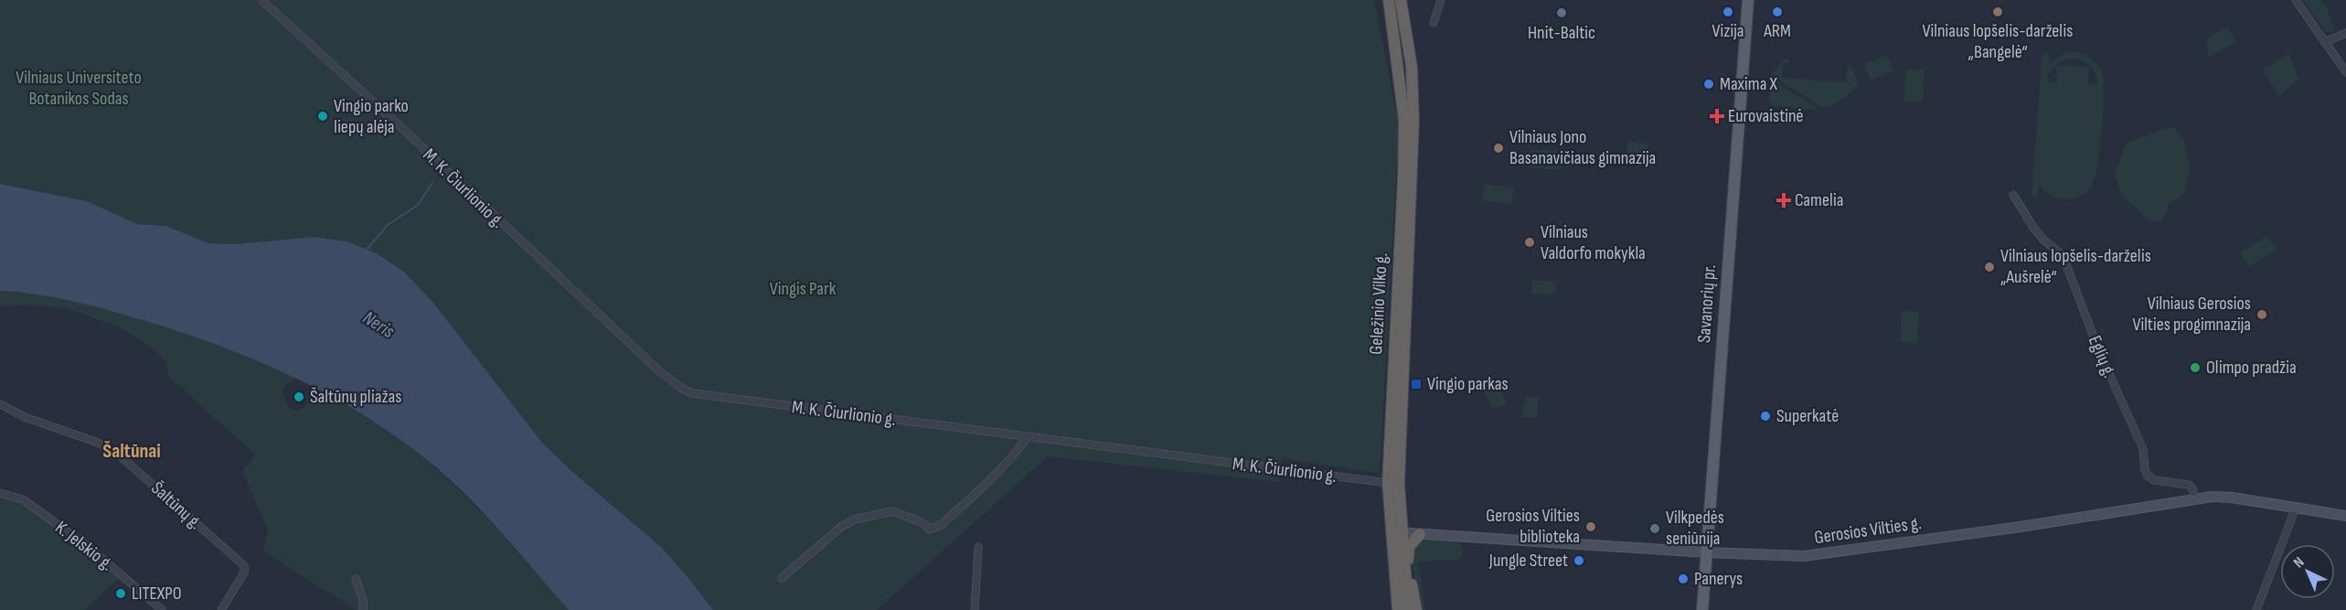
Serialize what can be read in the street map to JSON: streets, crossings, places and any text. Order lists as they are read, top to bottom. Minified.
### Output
{"streets":{"highway":["Geležinio Vilko g."],"main road":["Savanorių pr.","Gerosios Vilties g."],"street":["M. K. Čiurlionio g.","Eglių g.","Šaltūnų g.","K. Jelskio g."]},"crossings":[["M. K. Čiurlionio g.","Geležinio Vilko g."],["Geležinio Vilko g.","Gerosios Vilties g."],["Savanorių pr.","Gerosios Vilties g."],["Eglių g.","Gerosios Vilties g."]],"districts":["Šaltūnai"],"water":["Neris"],"parks":["Vilniaus Universiteto Botanikos Sodas","Vingis Park"],"places":{"other":["Vizija","ARM","Vilniaus lopšelis-darželis „Bangelė“","Hnit-Baltic","Maxima X","Vingio parko liepų alėja","Vilniaus Jono Basanavičiaus gimnazija","Vilniaus Valdorfo mokykla","Vilniaus lopšelis-darželis „Aušrelė“","Vilniaus Gerosios Vilties progimnazija","Olimpo pradžia","Šaltūnų pliažas","Superkatė","Gerosios Vilties biblioteka","Vilkpedės seniūnija","Jungle Street","Panerys","LITEXPO"],"health":["Eurovaistinė","Camelia"],"transit":["Vingio parkas"]},"north":"top left"}
